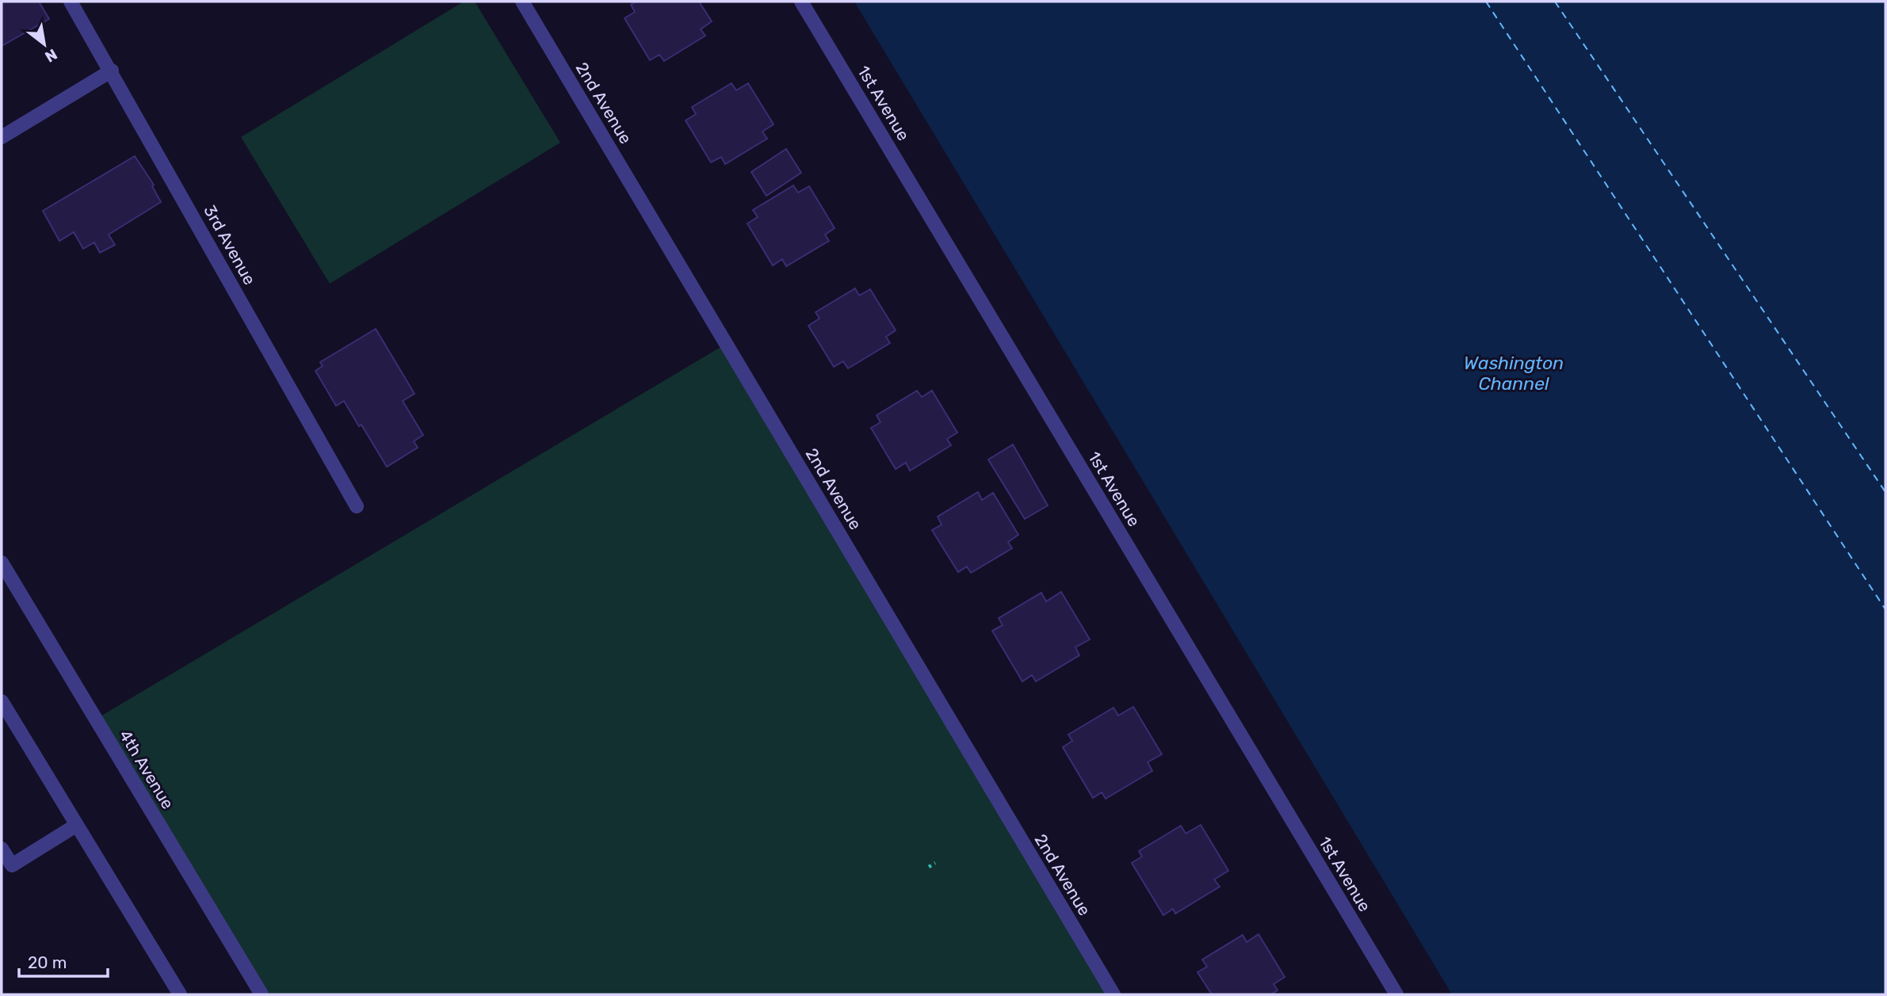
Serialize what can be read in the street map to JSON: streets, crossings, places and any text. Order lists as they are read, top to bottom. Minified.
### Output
{"streets":{"lane":["2nd Avenue","1st Avenue","3rd Avenue","4th Avenue"]},"water":["Washington Channel"],"scale_bar":"20 m","north":"bottom right"}
